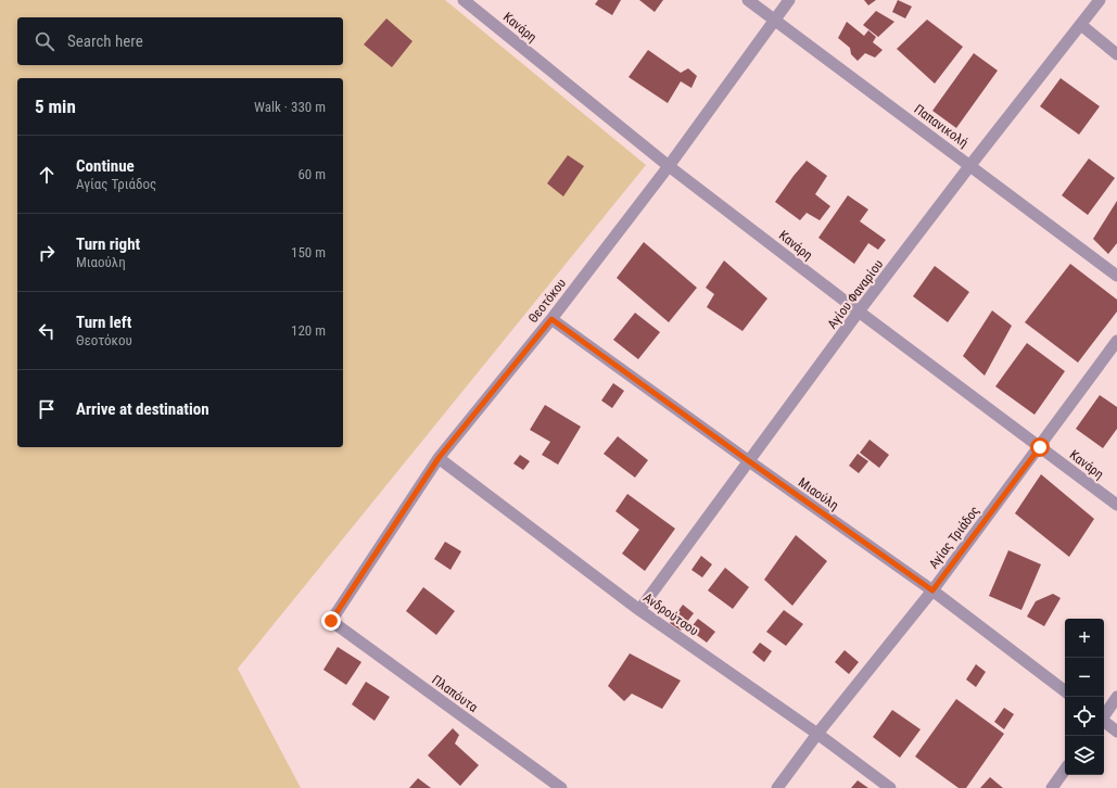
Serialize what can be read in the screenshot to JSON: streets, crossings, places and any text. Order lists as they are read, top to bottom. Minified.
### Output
{"streets":{"street":["Κανάρη","Παπανικολή","Αγίου Φαναρίου","Θεοτόκου","Μιαούλη","Αγίας Τριάδος","Ανδρούτσου","Πλαπόυτα"]},"crossings":[["Κανάρη","Αγίου Φαναρίου"],["Κανάρη","Θεοτόκου"],["Κανάρη","Αγίας Τριάδος"],["Παπανικολή","Αγίου Φαναρίου"],["Παπανικολή","Θεοτόκου"],["Αγίου Φαναρίου","Μιαούλη"],["Αγίου Φαναρίου","Ανδρούτσου"],["Θεοτόκου","Μιαούλη"],["Θεοτόκου","Ανδρούτσου"],["Θεοτόκου","Πλαπόυτα"],["Μιαούλη","Αγίας Τριάδος"],["Αγίας Τριάδος","Ανδρούτσου"]],"page":{"search":"Search here","heading":["5 min","Walk · 330 m"],"list":[["Continue","Αγίας Τριάδος","60 m"],["Turn right","Μιαούλη","150 m"],["Turn left","Θεοτόκου","120 m"],"Arrive at destination"],"map_buttons":["+","−"]}}
